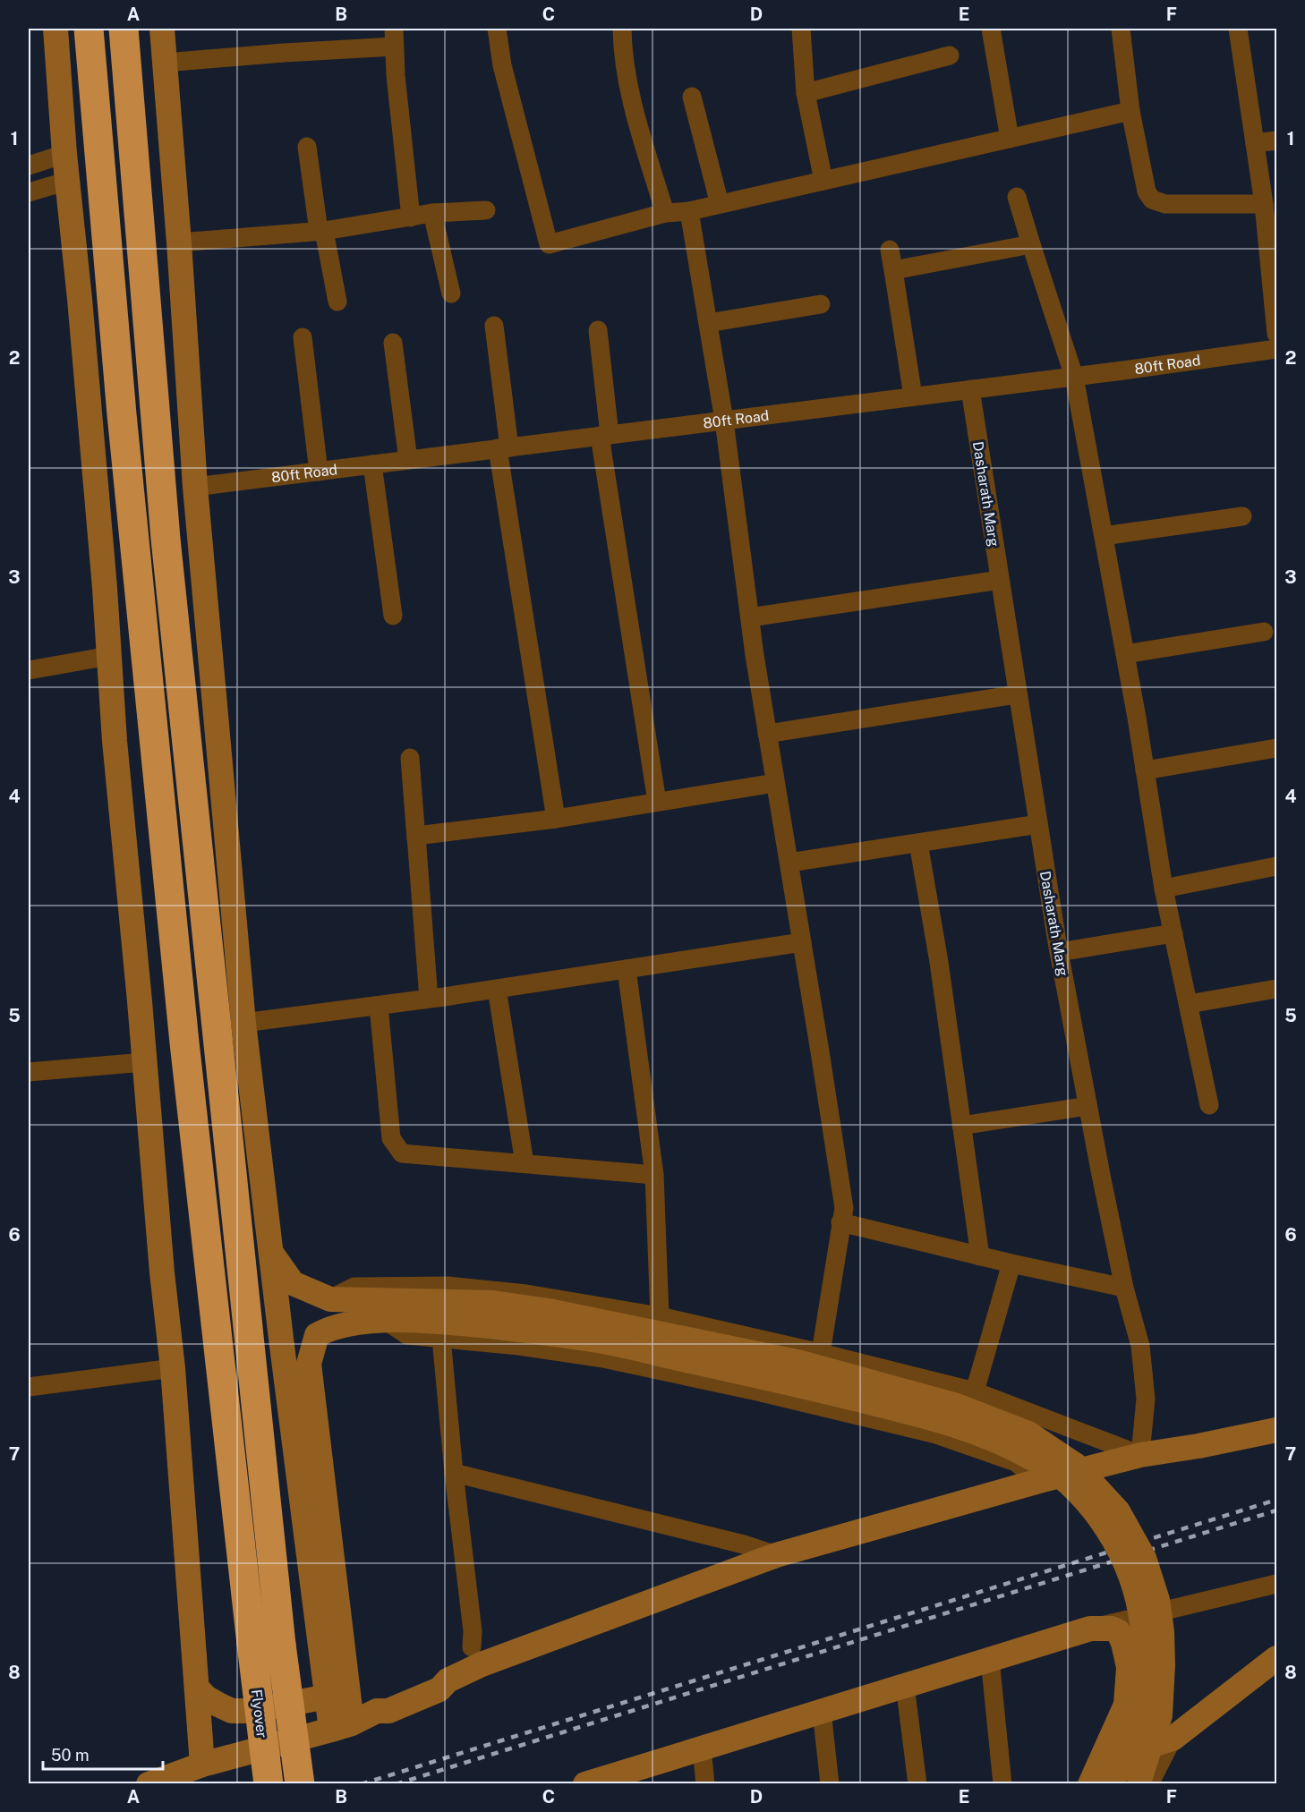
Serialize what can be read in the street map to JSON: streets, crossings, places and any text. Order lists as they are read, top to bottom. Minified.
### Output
{"streets":{"highway":["Flyover"],"street":["80ft Road","Dasharath Marg"]},"crossings":[["80ft Road","Dasharath Marg"]],"scale_bar":"50 m","grid":{"columns":["A","B","C","D","E","F"],"rows":["1","2","3","4","5","6","7","8"]}}
